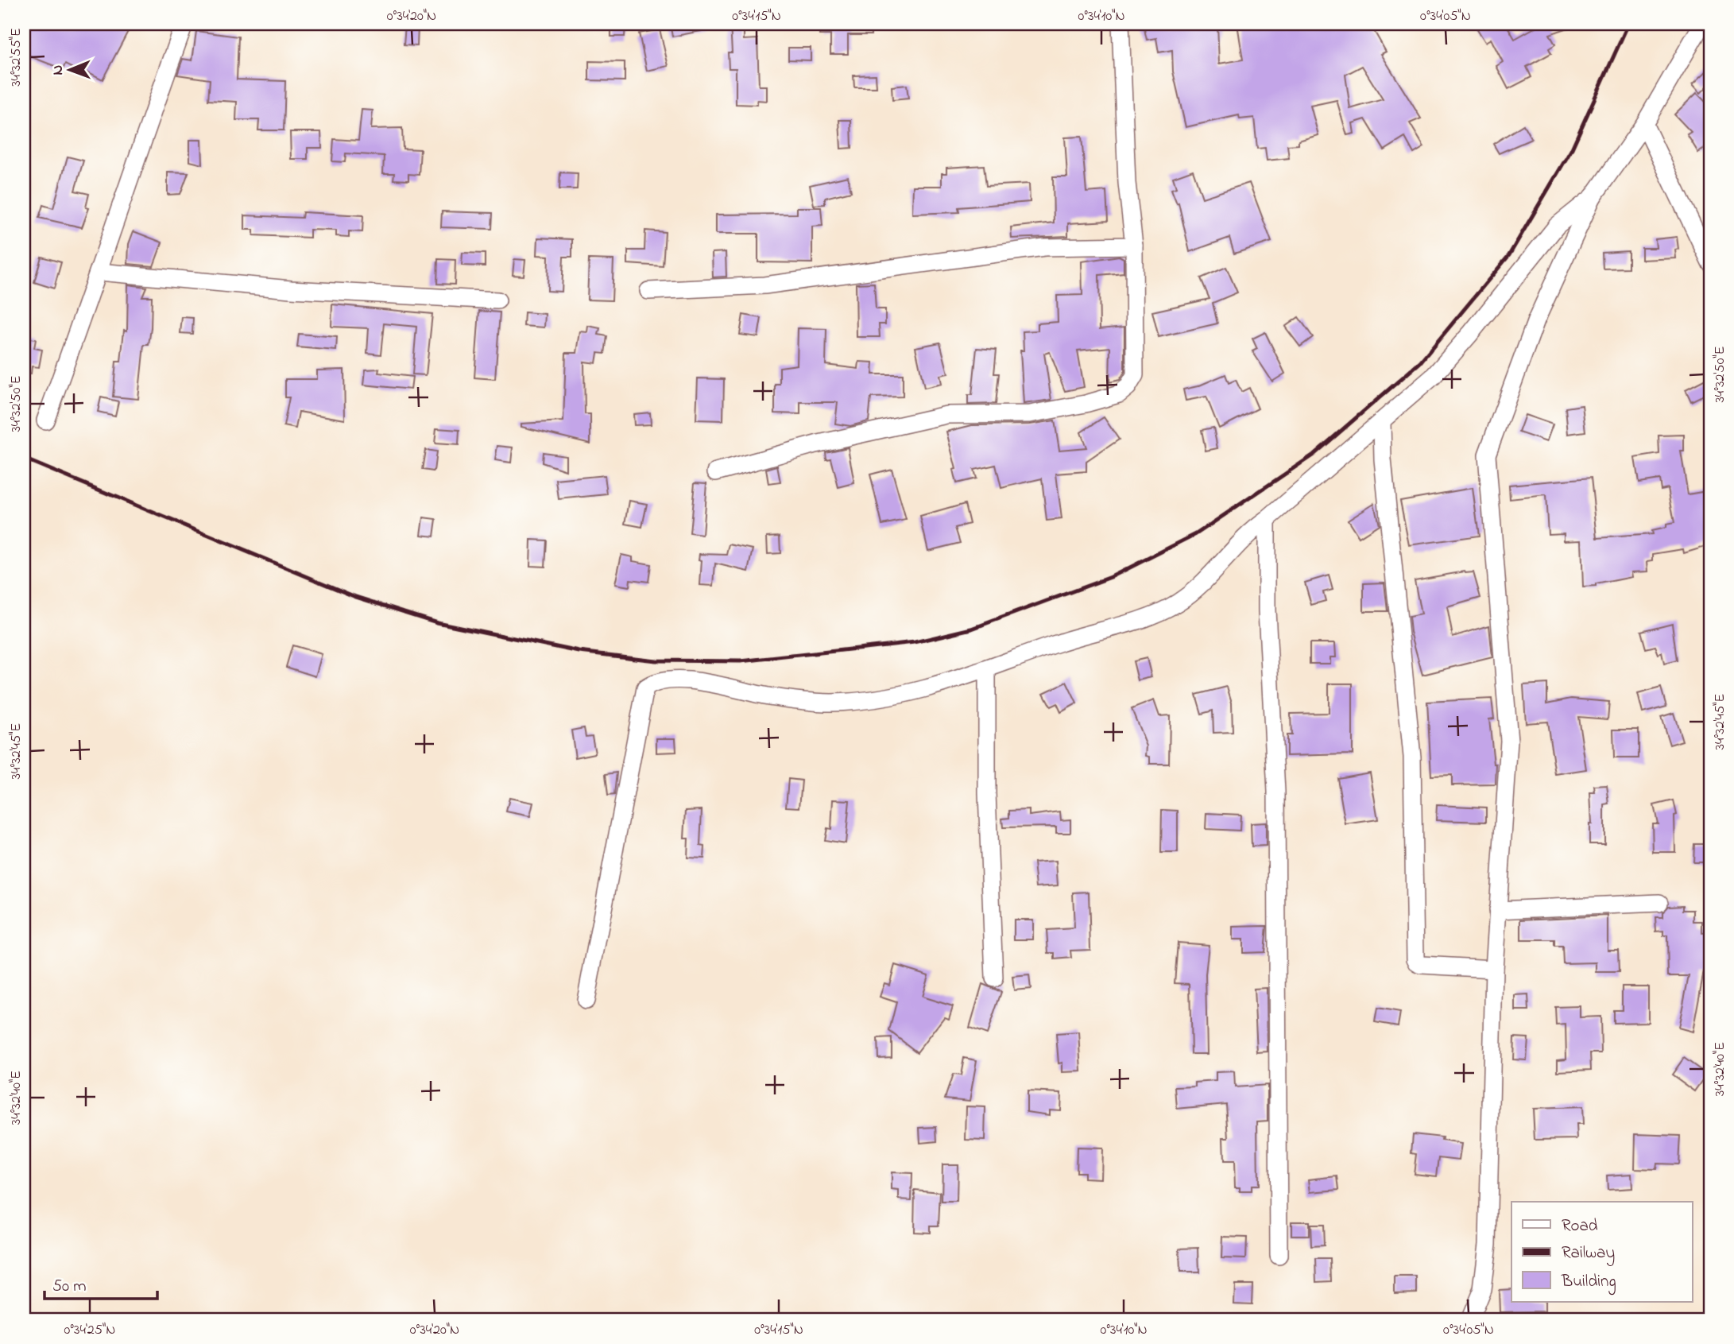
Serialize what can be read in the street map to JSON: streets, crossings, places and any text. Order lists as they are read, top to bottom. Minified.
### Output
{"legend":["Road","Railway","Building"],"scale_bar":"50 m","north":"left","coordinates":["0°34'20\"N","0°34'15\"N","0°34'10\"N","0°34'05\"N","34°32'55\"E","34°32'50\"E","34°32'45\"E","34°32'40\"E","0°34'25\"N"]}
